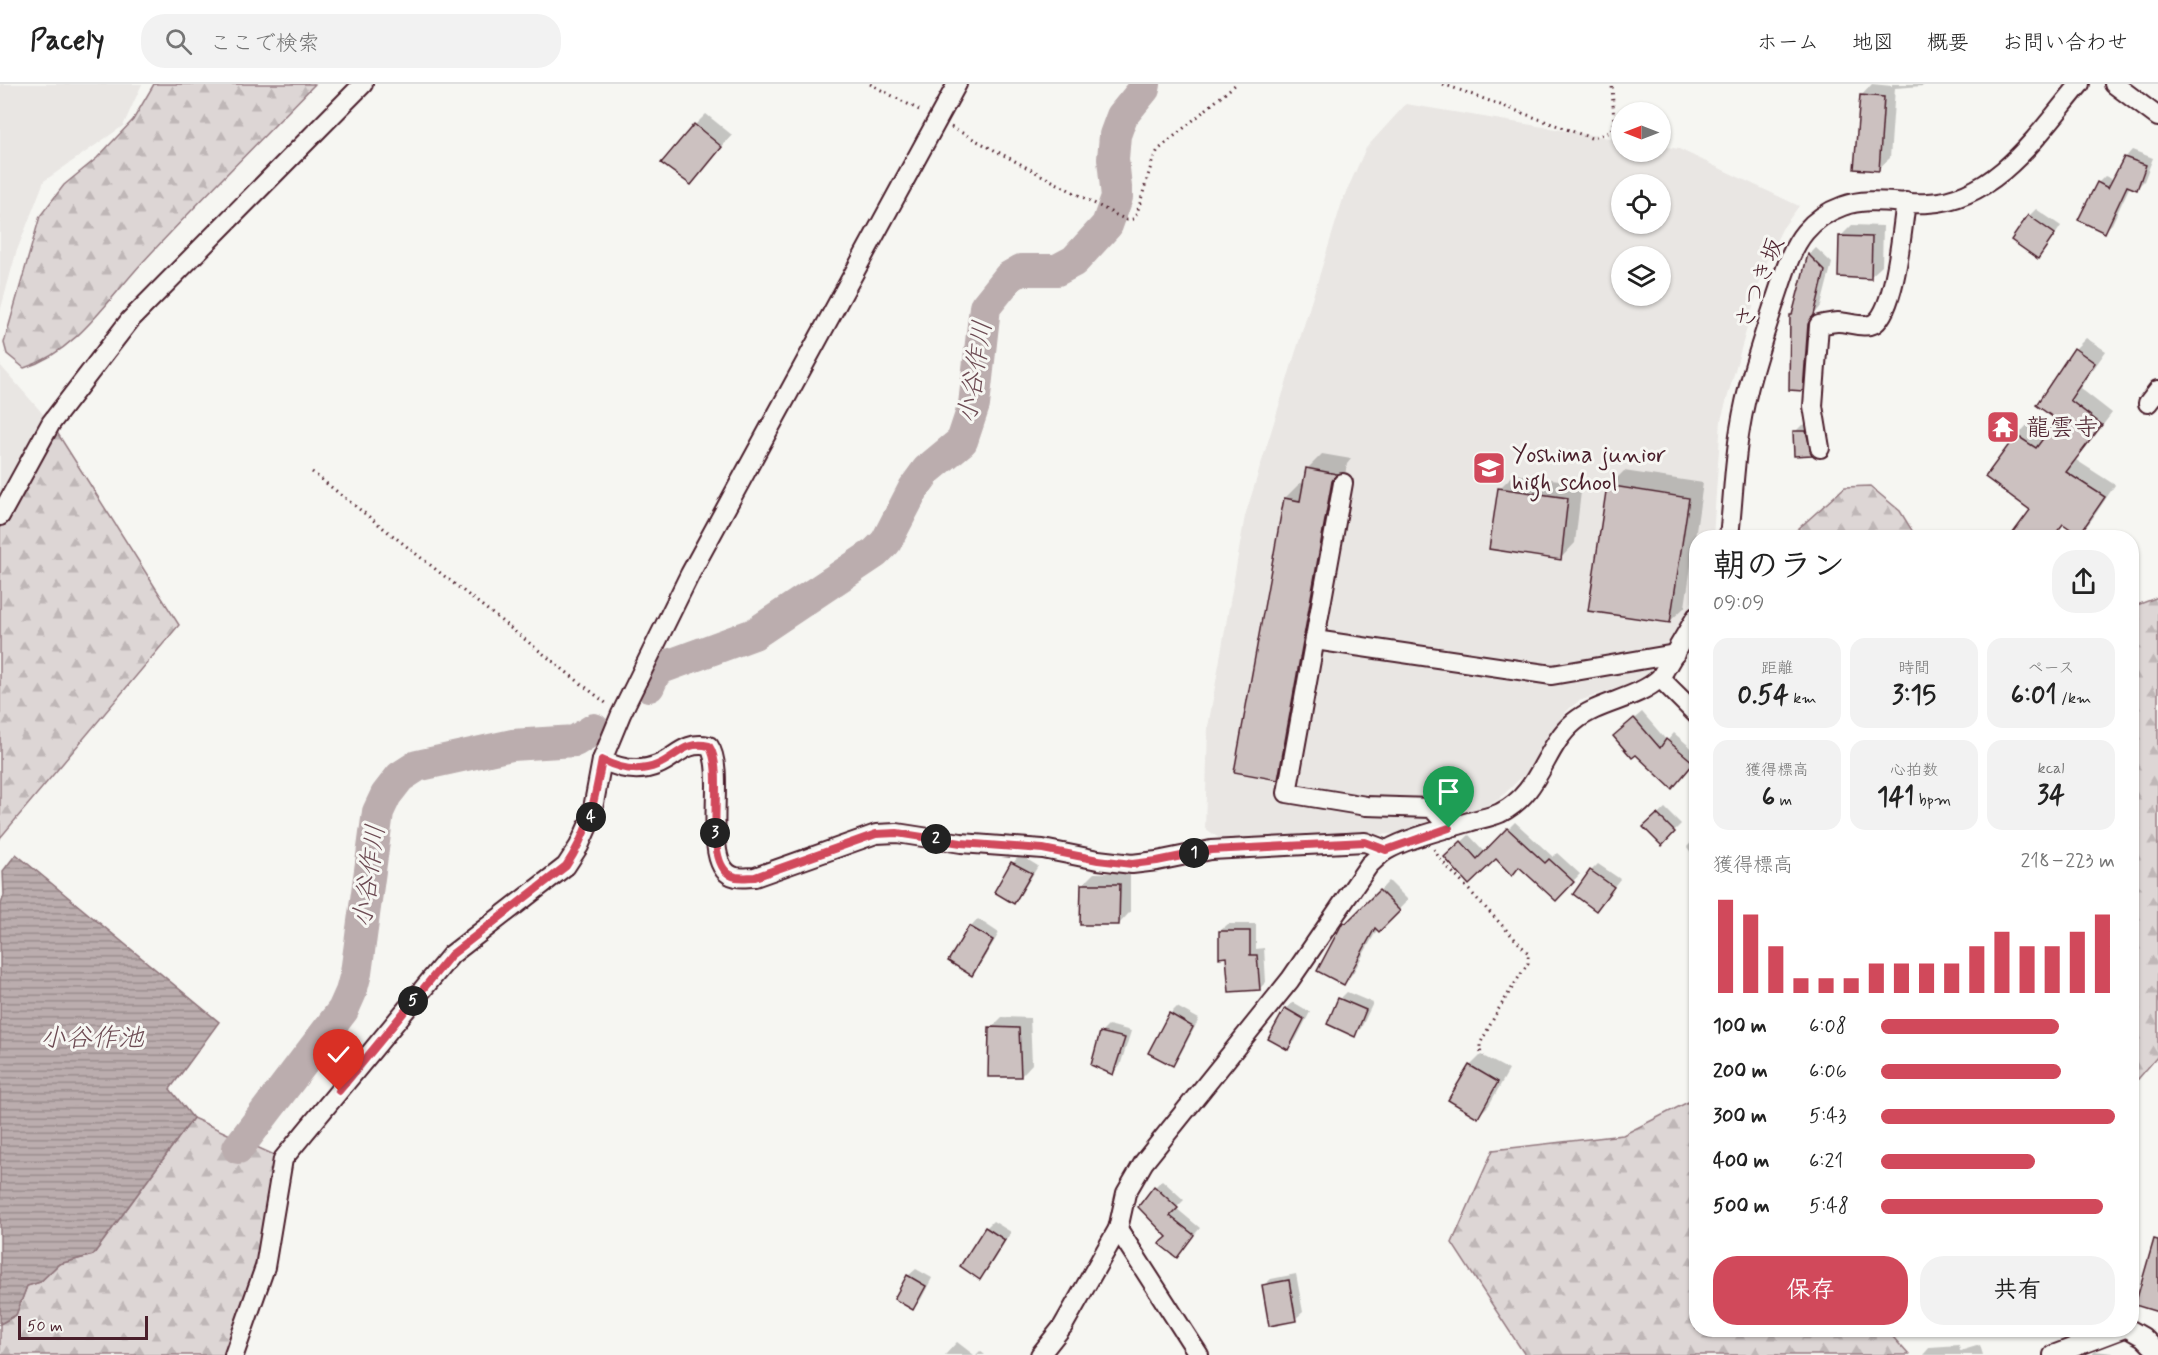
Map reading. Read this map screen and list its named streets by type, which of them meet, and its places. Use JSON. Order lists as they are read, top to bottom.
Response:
{
  "streets": {
    "street": ["さつき坂"]
  },
  "water": ["小谷作川", "小谷作池"],
  "places": {
    "temple": ["龍雲寺"],
    "school or university": ["Yoshima junior high school"]
  },
  "scale_bar": "50 m",
  "north": "left",
  "page": {
    "header": "Pacely",
    "search": "ここで検索",
    "nav": [
      "ホーム",
      "地図",
      "概要",
      "お問い合わせ"
    ],
    "heading": ["朝のラン", "09:09"],
    "stats": [
      ["距離", "0.54 km"],
      ["時間", "3:15"],
      ["ペース", "6:01 /km"],
      ["獲得標高", "6 m"],
      ["心拍数", "141 bpm"],
      ["kcal", "34"]
    ],
    "pins": [
      "4",
      "3",
      "2",
      "1",
      "5"
    ],
    "chart": ["獲得標高", "218–223 m"],
    "list": [
      {
        "name": "100 m",
        "note": "6:08"
      },
      {
        "name": "200 m",
        "note": "6:06"
      },
      {
        "name": "300 m",
        "note": "5:43"
      },
      {
        "name": "400 m",
        "note": "6:21"
      },
      {
        "name": "500 m",
        "note": "5:48"
      }
    ],
    "buttons": ["保存", "共有"],
    "scale": "50 m"
  }
}
